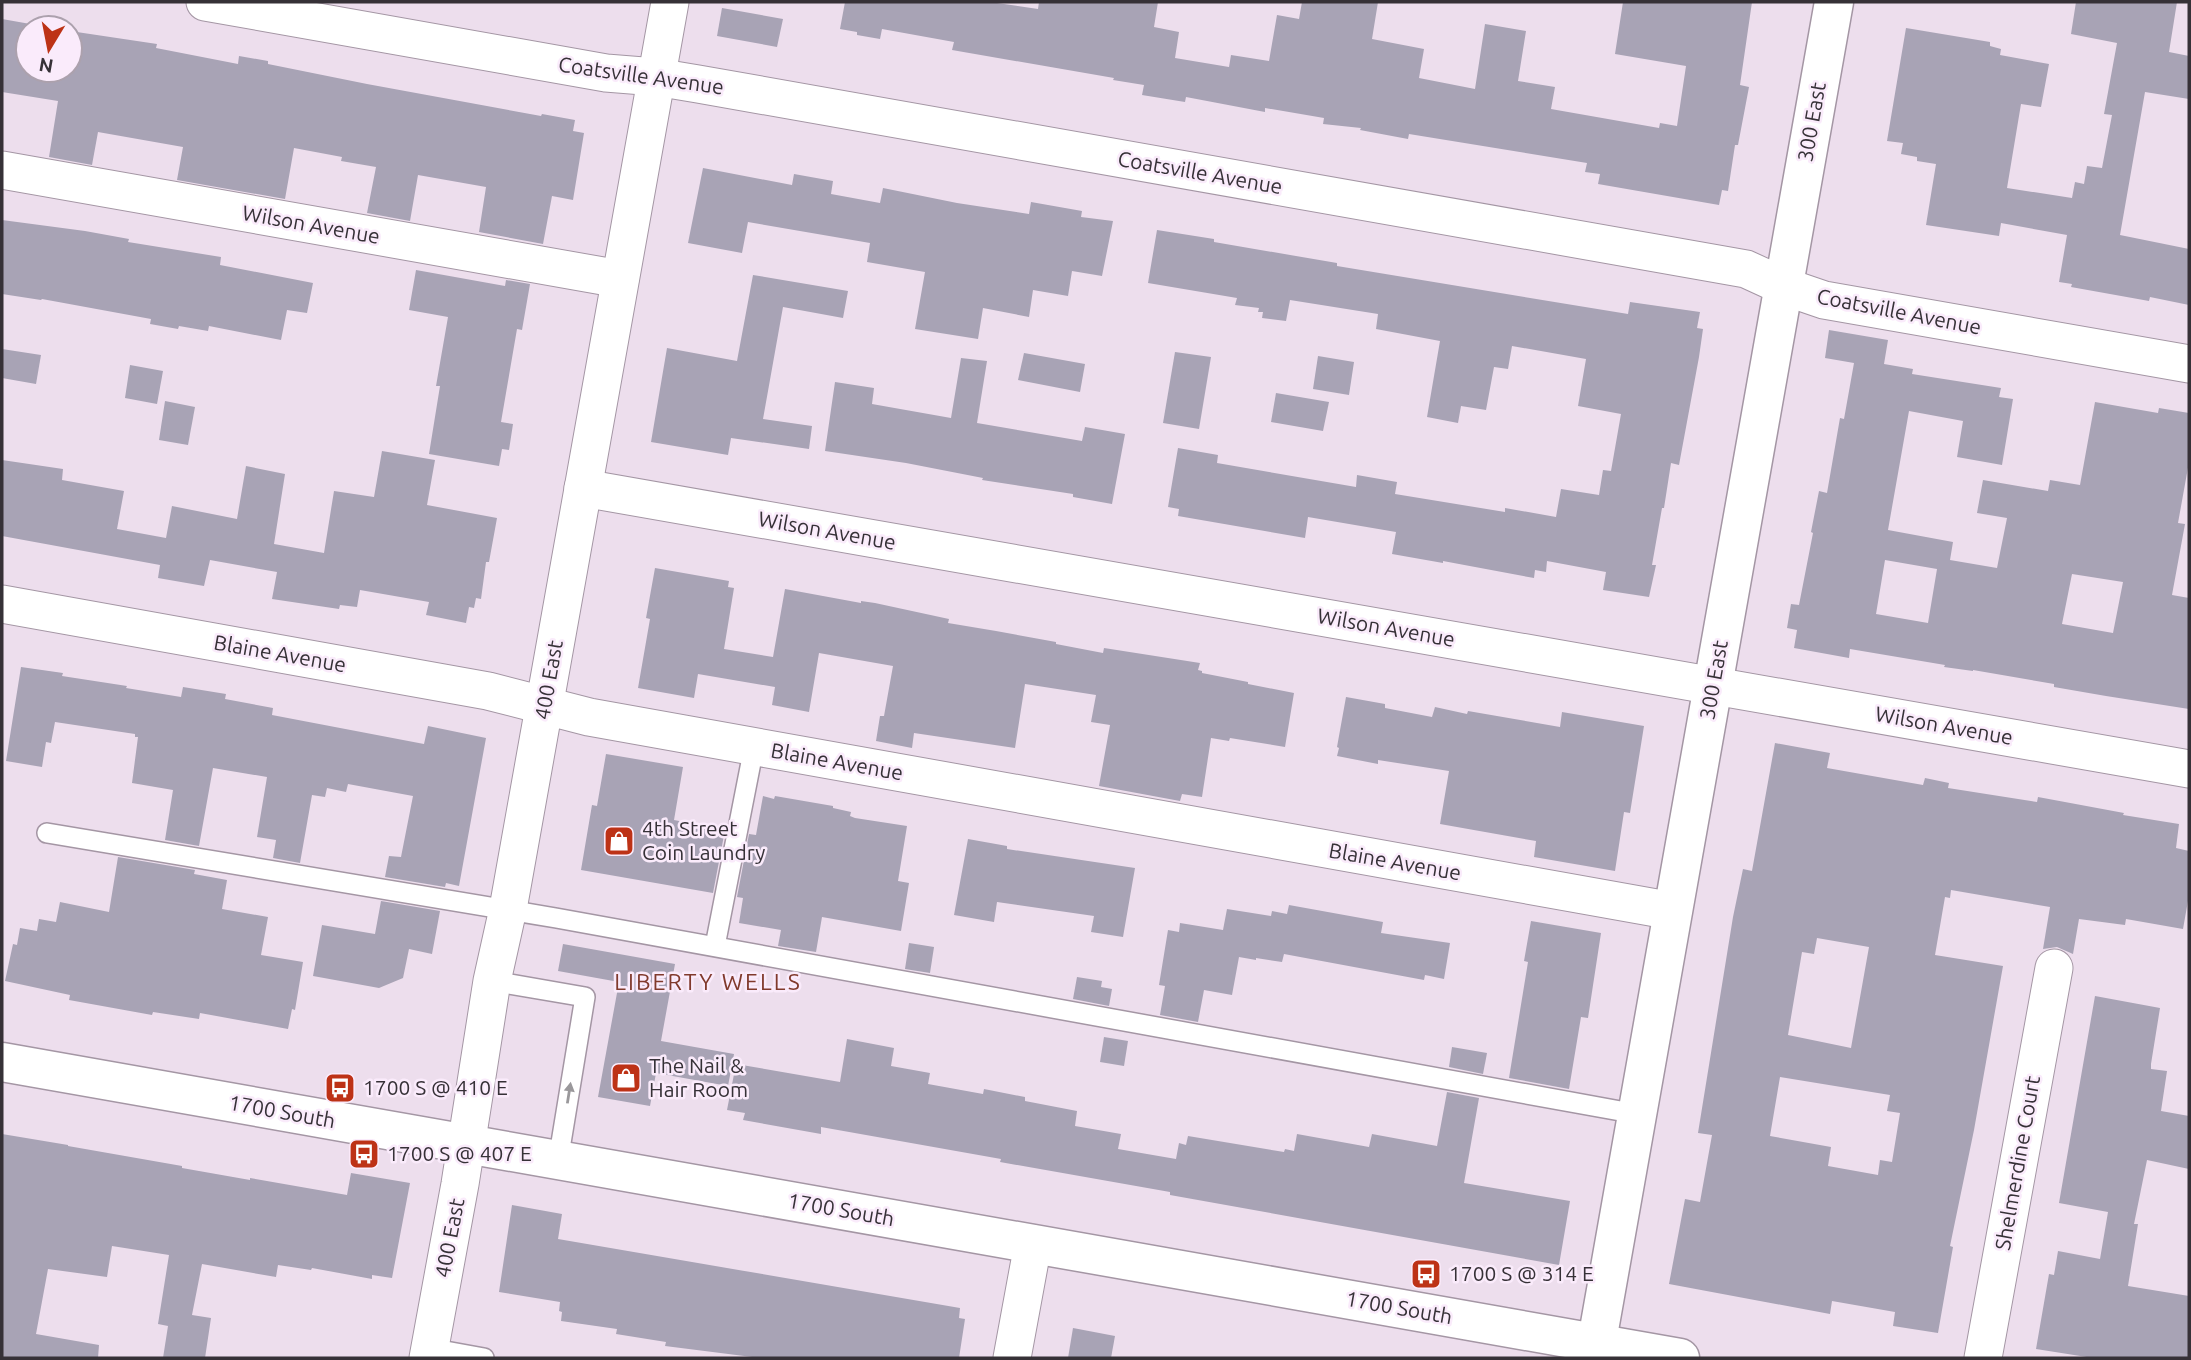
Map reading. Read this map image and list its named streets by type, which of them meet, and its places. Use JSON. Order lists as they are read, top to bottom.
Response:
{
  "streets": {
    "street": [
      "Coatsville Avenue",
      "300 East",
      "Wilson Avenue",
      "Blaine Avenue",
      "400 East",
      "1700 South",
      "Shelmerdine Court"
    ]
  },
  "crossings": [
    ["Coatsville Avenue", "300 East"],
    ["Coatsville Avenue", "400 East"],
    ["300 East", "Wilson Avenue"],
    ["300 East", "Blaine Avenue"],
    ["300 East", "1700 South"],
    ["Wilson Avenue", "400 East"],
    ["Blaine Avenue", "400 East"],
    ["400 East", "1700 South"]
  ],
  "districts": ["LIBERTY WELLS"],
  "places": {
    "shop": ["4th Street Coin Laundry", "The Nail & Hair Room"],
    "bus stop": ["1700 S @ 410 E", "1700 S @ 407 E", "1700 S @ 314 E"]
  },
  "north": "bottom"
}
